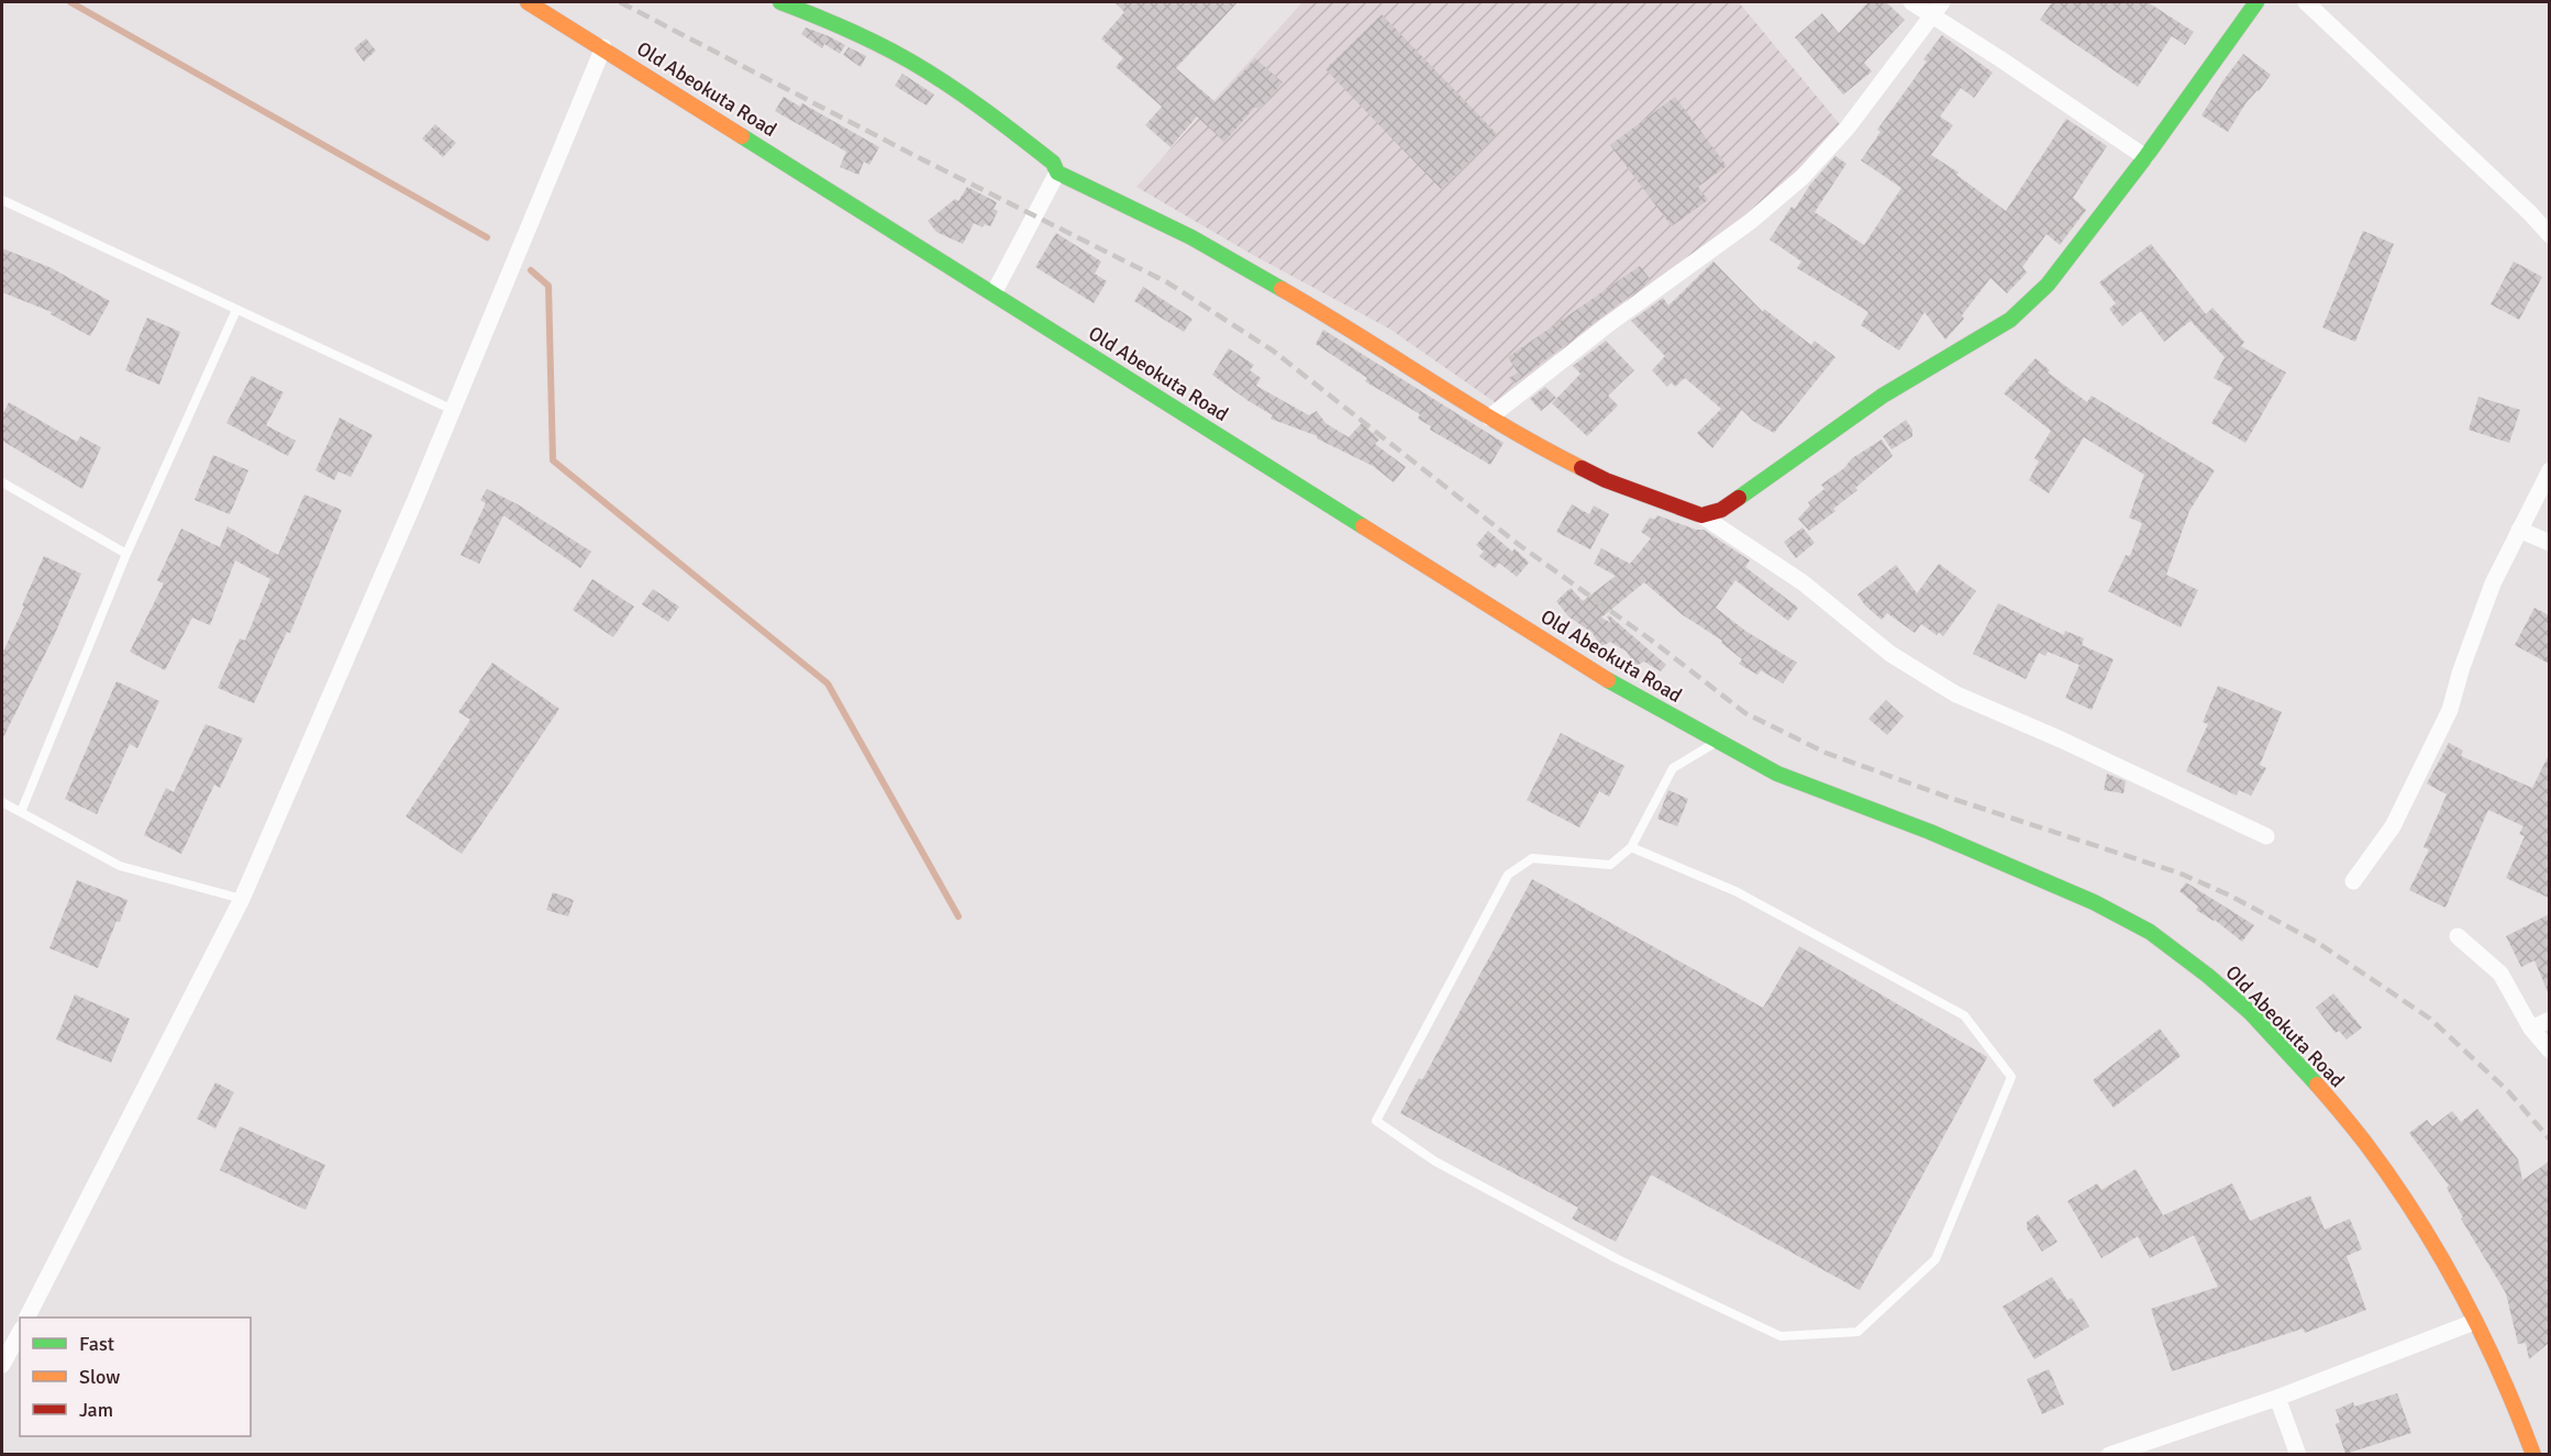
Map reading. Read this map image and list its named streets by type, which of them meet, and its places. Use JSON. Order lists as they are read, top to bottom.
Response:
{
  "streets": {
    "main road": ["Old Abeokuta Road"]
  },
  "legend": ["Fast", "Slow", "Jam"]
}
